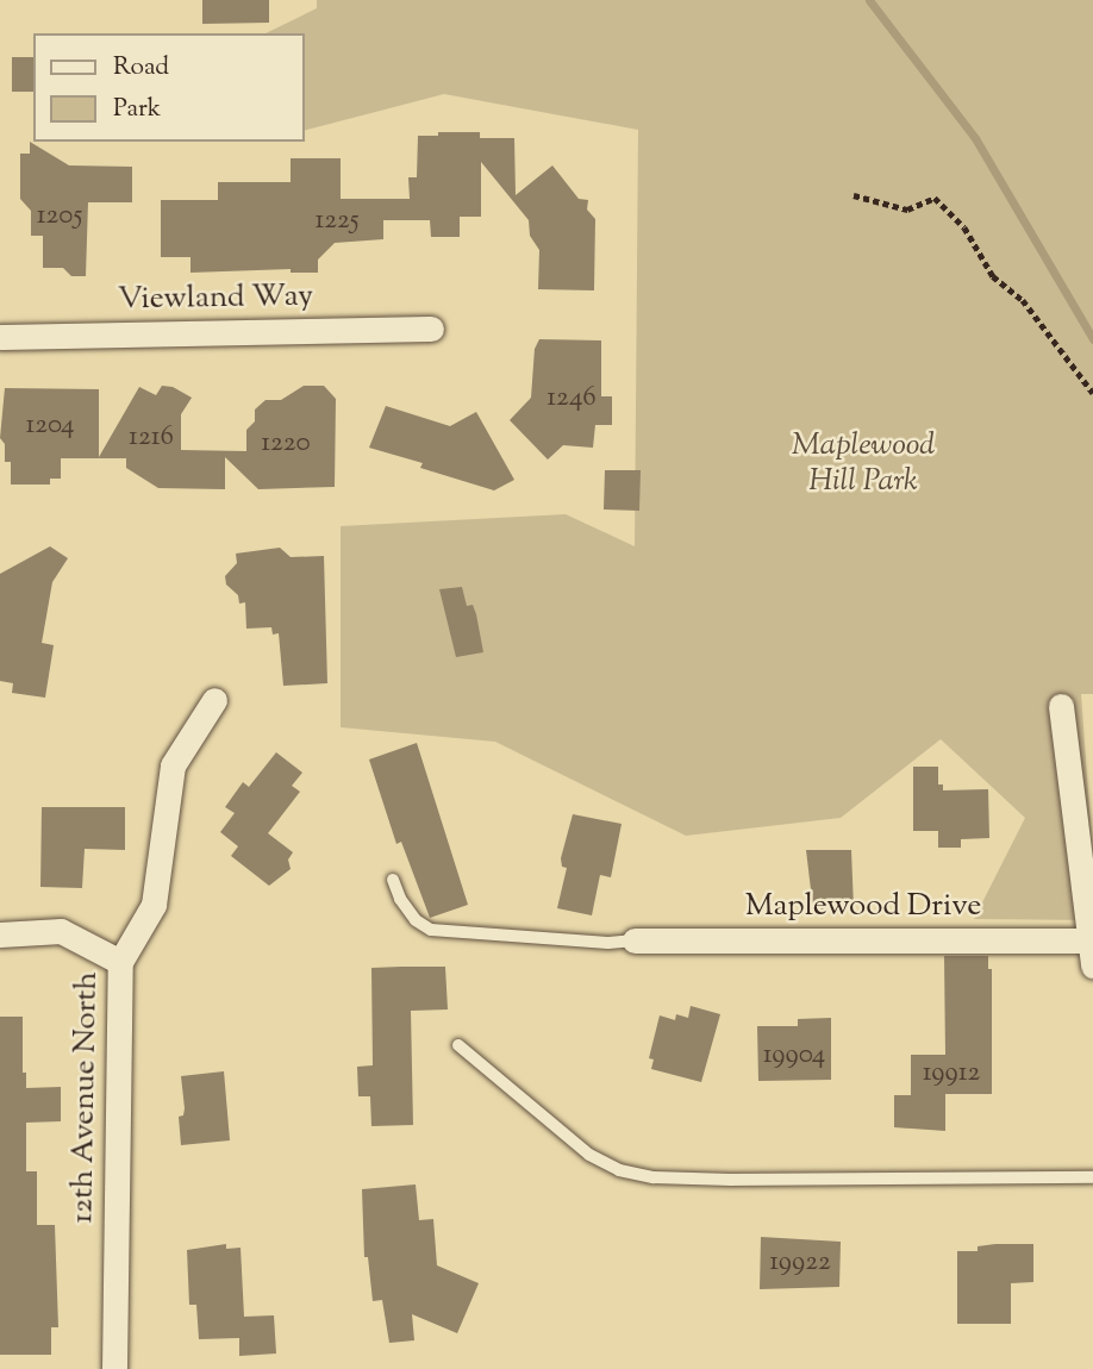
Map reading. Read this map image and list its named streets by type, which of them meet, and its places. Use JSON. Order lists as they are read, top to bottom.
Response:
{
  "streets": {
    "street": ["Viewland Way", "Maplewood Drive", "12th Avenue North"]
  },
  "parks": ["Maplewood Hill Park"],
  "house_numbers": [
    "1205",
    "1225",
    "1246",
    "1204",
    "1216",
    "1220",
    "19904",
    "19912",
    "19922"
  ],
  "legend": ["Road", "Park"]
}
